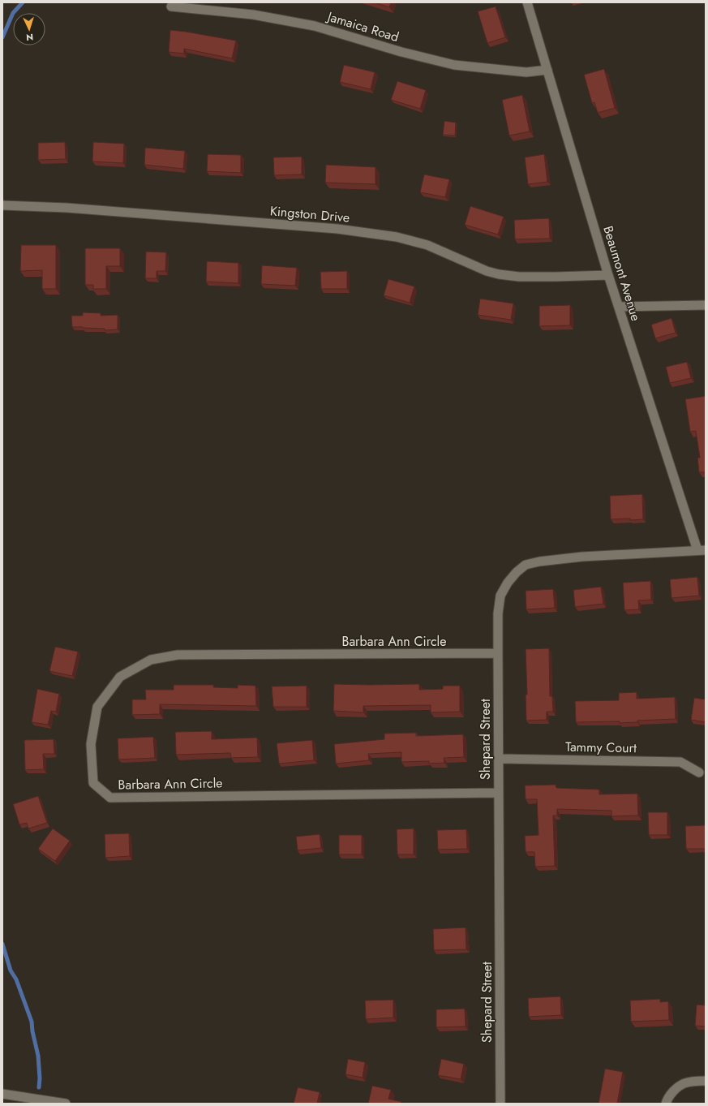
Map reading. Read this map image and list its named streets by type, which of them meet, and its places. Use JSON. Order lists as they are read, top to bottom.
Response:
{
  "streets": {
    "street": [
      "Jamaica Road",
      "Kingston Drive",
      "Beaumont Avenue",
      "Barbara Ann Circle",
      "Shepard Street",
      "Tammy Court"
    ]
  },
  "crossings": [
    ["Jamaica Road", "Beaumont Avenue"],
    ["Kingston Drive", "Beaumont Avenue"],
    ["Beaumont Avenue", "Shepard Street"],
    ["Barbara Ann Circle", "Shepard Street"],
    ["Shepard Street", "Tammy Court"]
  ],
  "north": "bottom"
}
